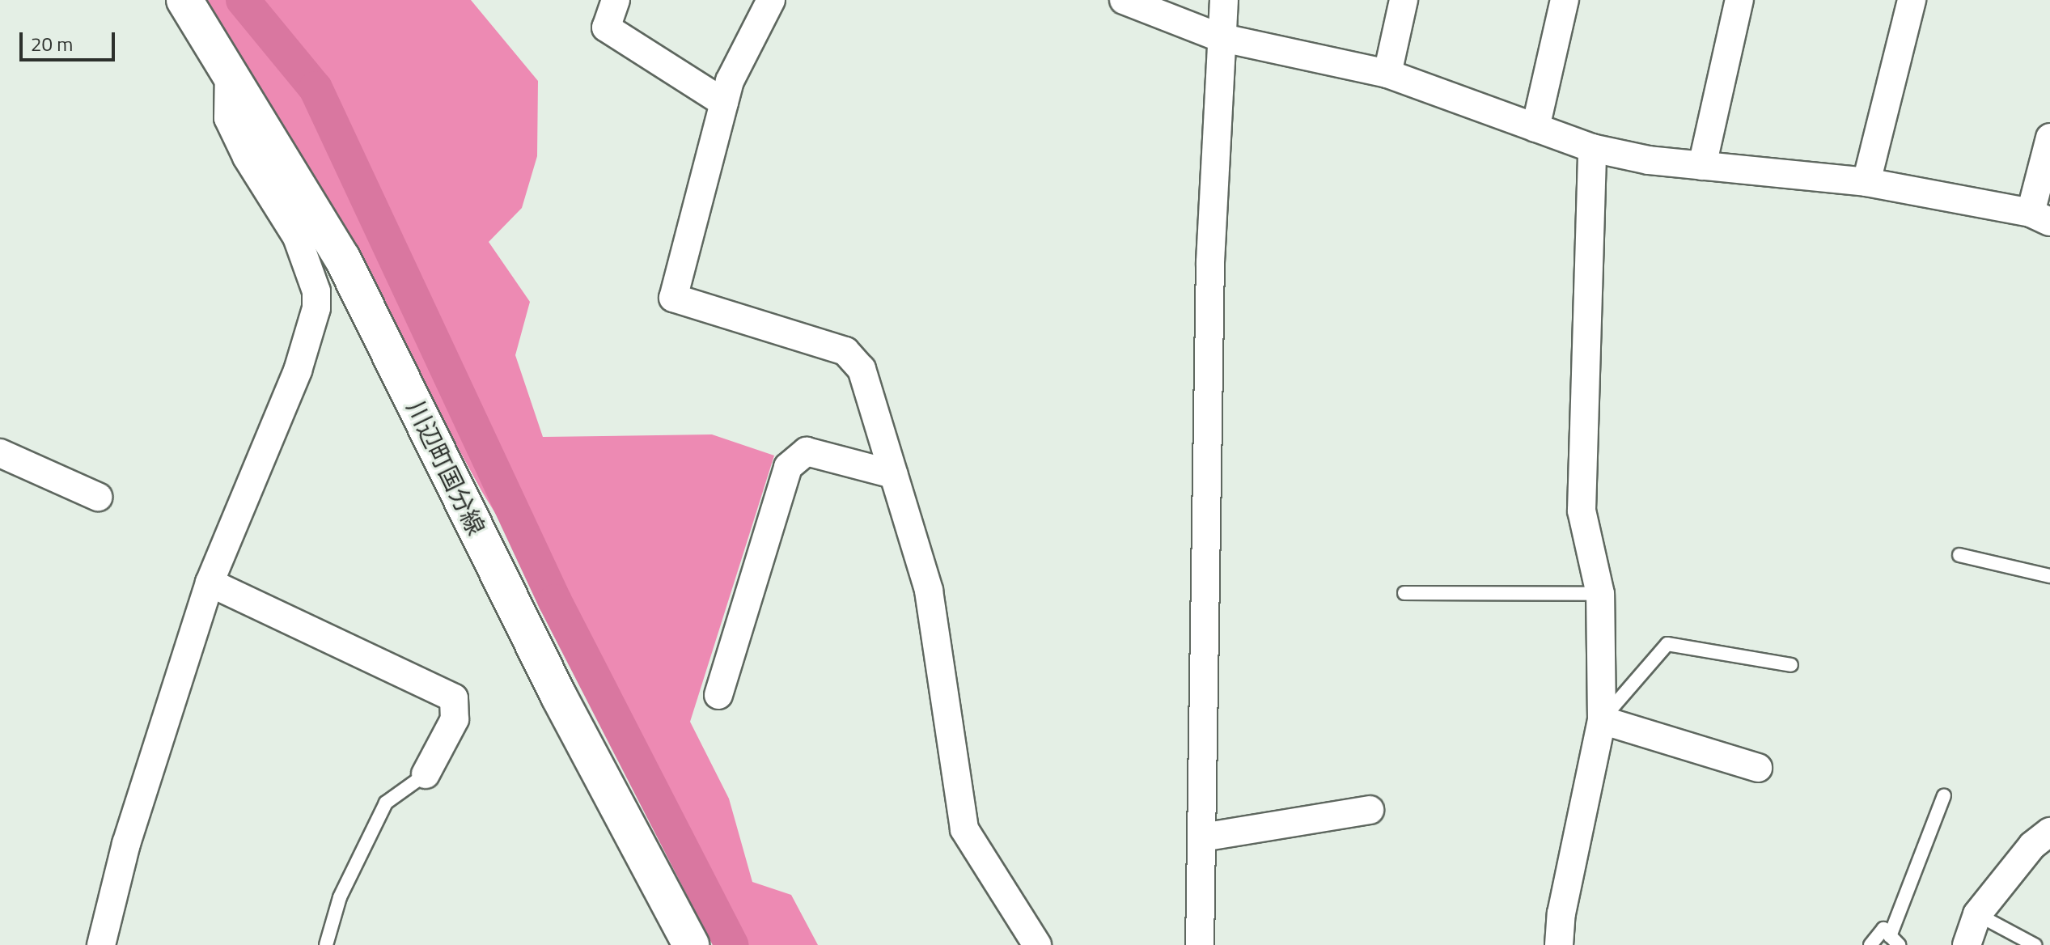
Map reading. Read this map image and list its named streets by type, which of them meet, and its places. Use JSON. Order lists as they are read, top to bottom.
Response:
{
  "streets": {
    "street": ["川辺町国分線"]
  },
  "scale_bar": "20 m"
}
